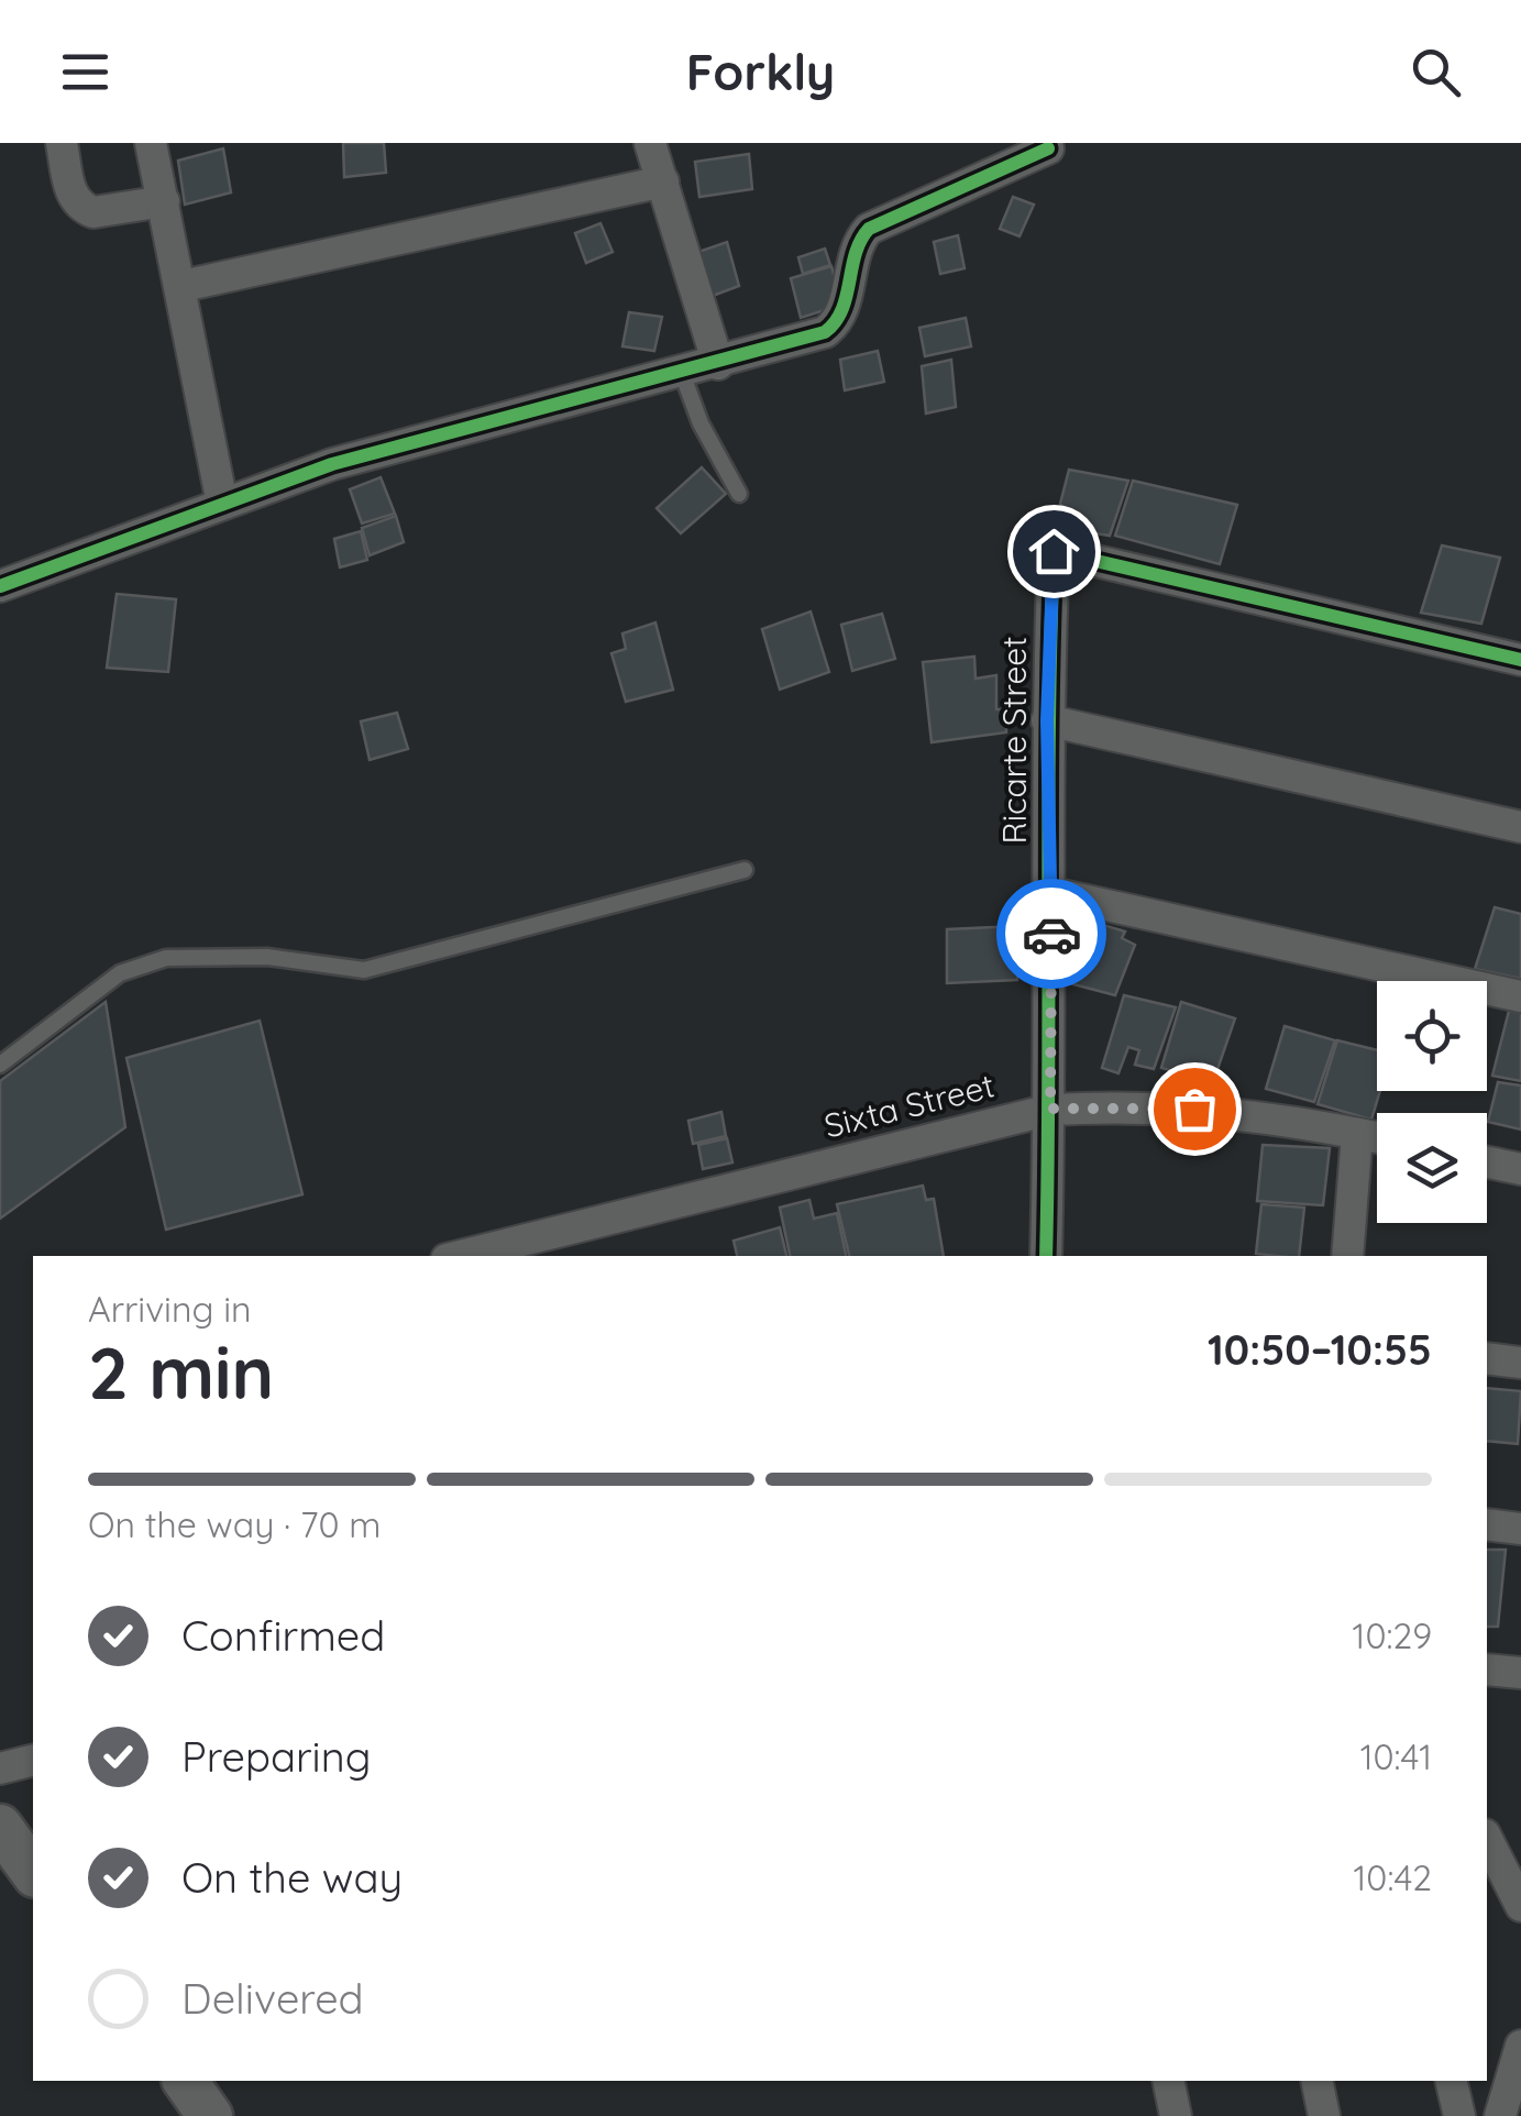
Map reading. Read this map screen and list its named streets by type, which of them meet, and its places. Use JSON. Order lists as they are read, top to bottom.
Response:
{
  "streets": {
    "street": ["Ricarte Street", "Sixta Street"]
  },
  "crossings": [
    ["Ricarte Street", "Sixta Street"]
  ],
  "page": {
    "header": "Forkly",
    "heading": ["2 min", "Arriving in", "10:50–10:55"],
    "bar": "On the way · 70 m",
    "list": [
      ["Confirmed", "10:29"],
      ["Preparing", "10:41"],
      ["On the way", "10:42"],
      "Delivered"
    ]
  }
}
